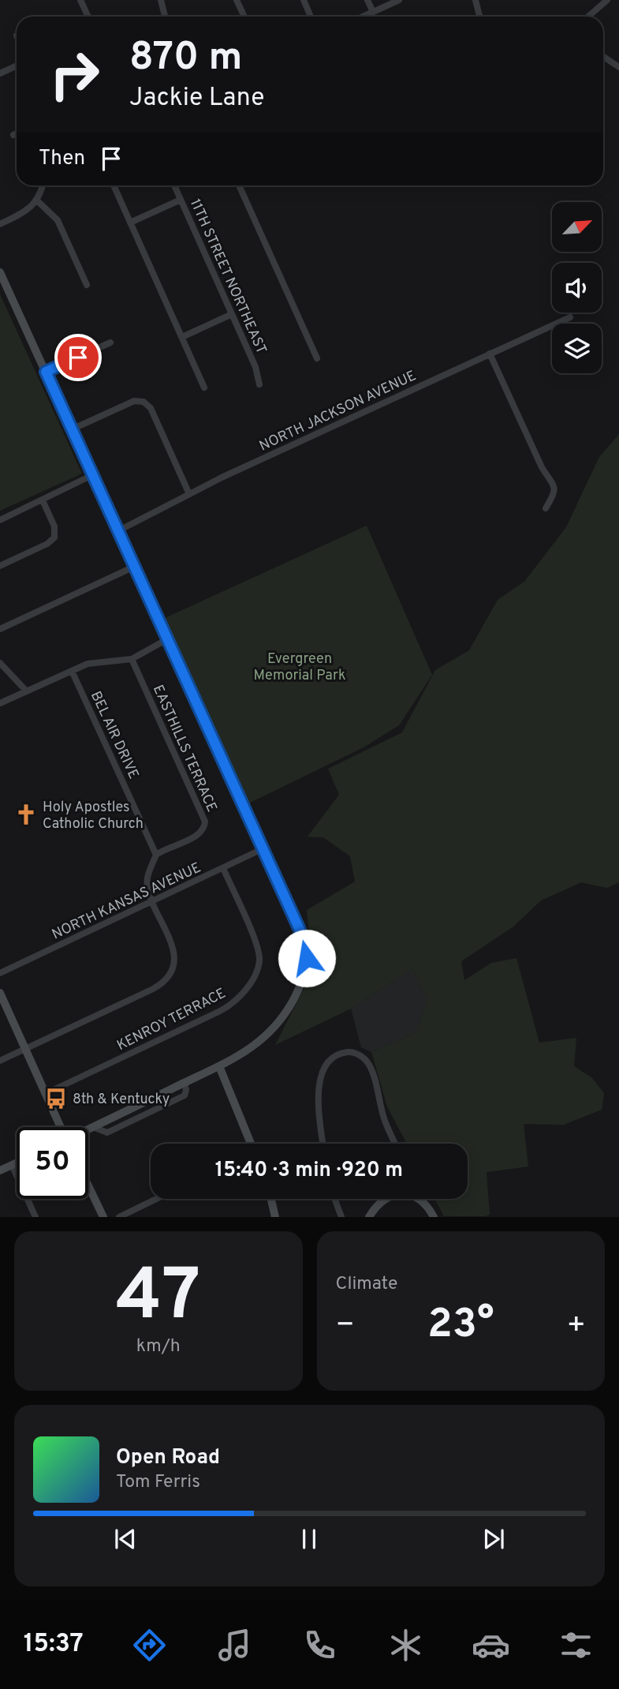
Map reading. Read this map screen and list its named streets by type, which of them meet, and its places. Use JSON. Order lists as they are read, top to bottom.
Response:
{
  "streets": {
    "street": [
      "11TH STREET NORTHEAST",
      "NORTH JACKSON AVENUE",
      "BEL AIR DRIVE",
      "EASTHILLS TERRACE",
      "NORTH KANSAS AVENUE",
      "KENROY TERRACE"
    ]
  },
  "crossings": [
    ["BEL AIR DRIVE", "EASTHILLS TERRACE"],
    ["NORTH KANSAS AVENUE", "KENROY TERRACE"]
  ],
  "parks": ["Evergreen Memorial Park"],
  "places": {
    "church": ["Holy Apostles Catholic Church"],
    "bus stop": ["8th & Kentucky"]
  },
  "north": "top right",
  "page": {
    "turn": ["870 m", "Jackie Lane"],
    "then": "Then",
    "limit": "50",
    "trip": "15:40 · 3 min · 920 m",
    "tile": [
      ["47", "km/h"],
      "Climate"
    ],
    "heat": ["−", "23°", "+"],
    "song": ["Open Road", "Tom Ferris"],
    "tabs": "15:37"
  }
}
